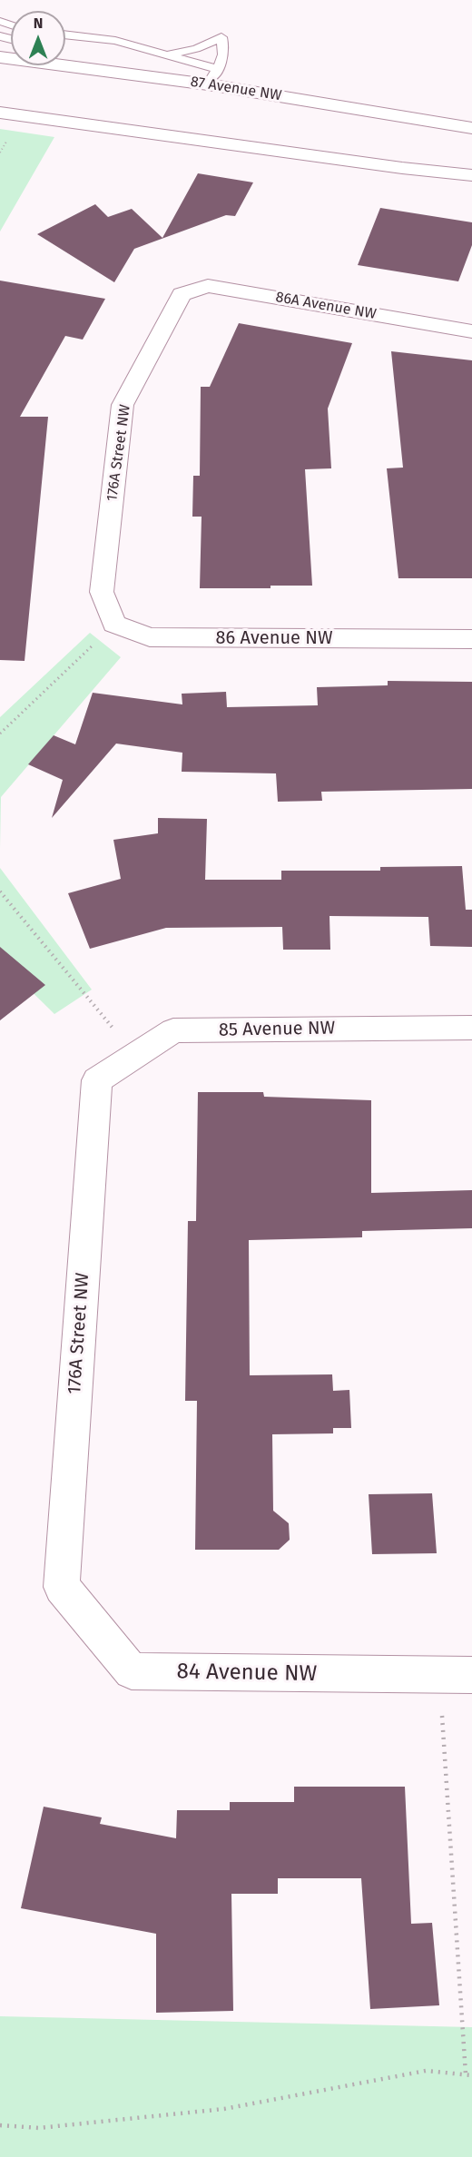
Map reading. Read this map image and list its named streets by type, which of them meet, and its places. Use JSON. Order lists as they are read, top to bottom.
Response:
{
  "streets": {
    "street": [
      "87 Avenue NW",
      "86A Avenue NW",
      "176A Street NW",
      "86 Avenue NW",
      "85 Avenue NW",
      "84 Avenue NW"
    ]
  },
  "crossings": [
    ["86A Avenue NW", "176A Street NW"],
    ["176A Street NW", "86 Avenue NW"],
    ["176A Street NW", "85 Avenue NW"],
    ["176A Street NW", "84 Avenue NW"]
  ],
  "north": "top"
}
